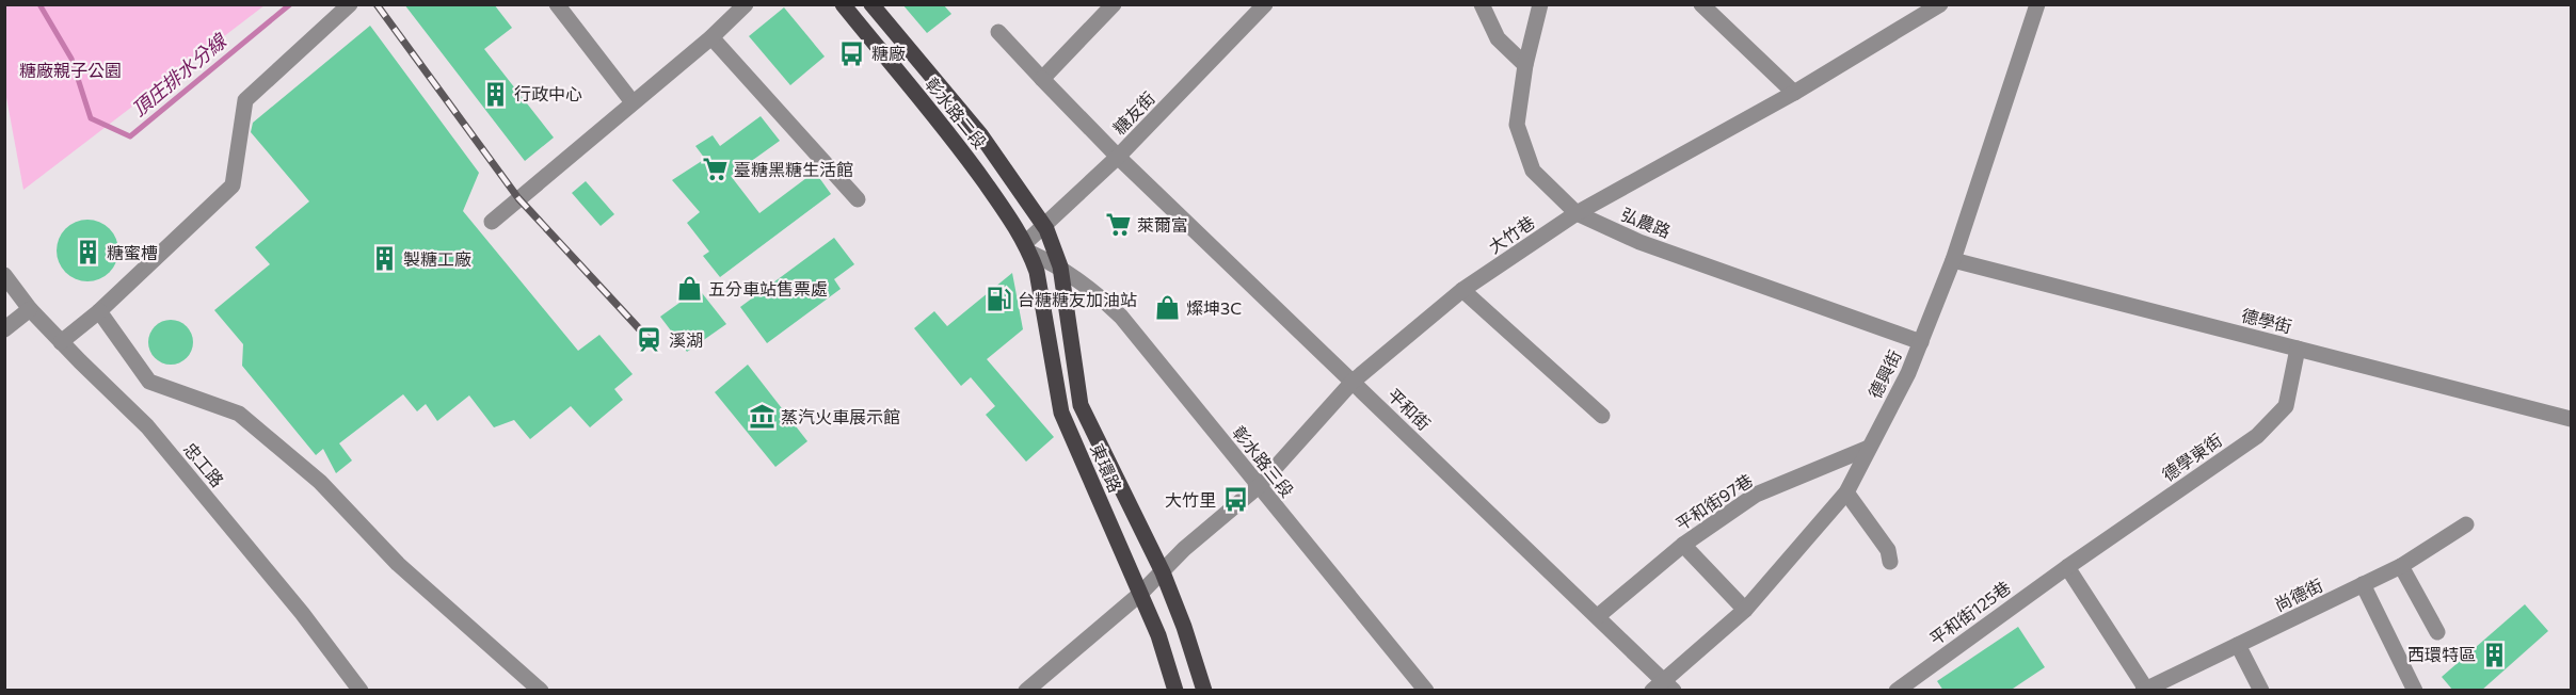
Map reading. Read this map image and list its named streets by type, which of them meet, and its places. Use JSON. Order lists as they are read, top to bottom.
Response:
{
  "streets": {
    "main road": ["彰水路二段", "東環路"],
    "street": [
      "糖友街",
      "弘農路",
      "大竹巷",
      "德學街",
      "德興街",
      "平和街",
      "德學東街",
      "彰水路三段",
      "忠工路",
      "平和街97巷",
      "尚德街",
      "平和街125巷"
    ]
  },
  "crossings": [
    ["彰水路二段", "糖友街"],
    ["彰水路二段", "彰水路三段"],
    ["彰水路二段", "東環路"],
    ["糖友街", "平和街"],
    ["糖友街", "彰水路三段"],
    ["糖友街", "東環路"],
    ["弘農路", "大竹巷"],
    ["弘農路", "德興街"],
    ["大竹巷", "平和街"],
    ["大竹巷", "彰水路三段"],
    ["大竹巷", "東環路"],
    ["德學街", "德興街"],
    ["德學街", "德學東街"],
    ["德興街", "平和街"],
    ["德興街", "平和街97巷"],
    ["平和街", "平和街97巷"],
    ["德學東街", "平和街125巷"],
    ["彰水路三段", "東環路"]
  ],
  "water": ["頂庄排水分線"],
  "parks": ["糖廠親子公園"],
  "places": {
    "bus stop": ["糖廠", "大竹里"],
    "building": [
      "行政中心",
      "糖蜜槽",
      "製糖工廠",
      "西環特區"
    ],
    "supermarket": ["臺糖黑糖生活館", "萊爾富"],
    "shop": ["五分車站售票處", "燦坤3C"],
    "fuel station": ["台糖糖友加油站"],
    "station": ["溪湖"],
    "museum": ["蒸汽火車展示館"]
  }
}
